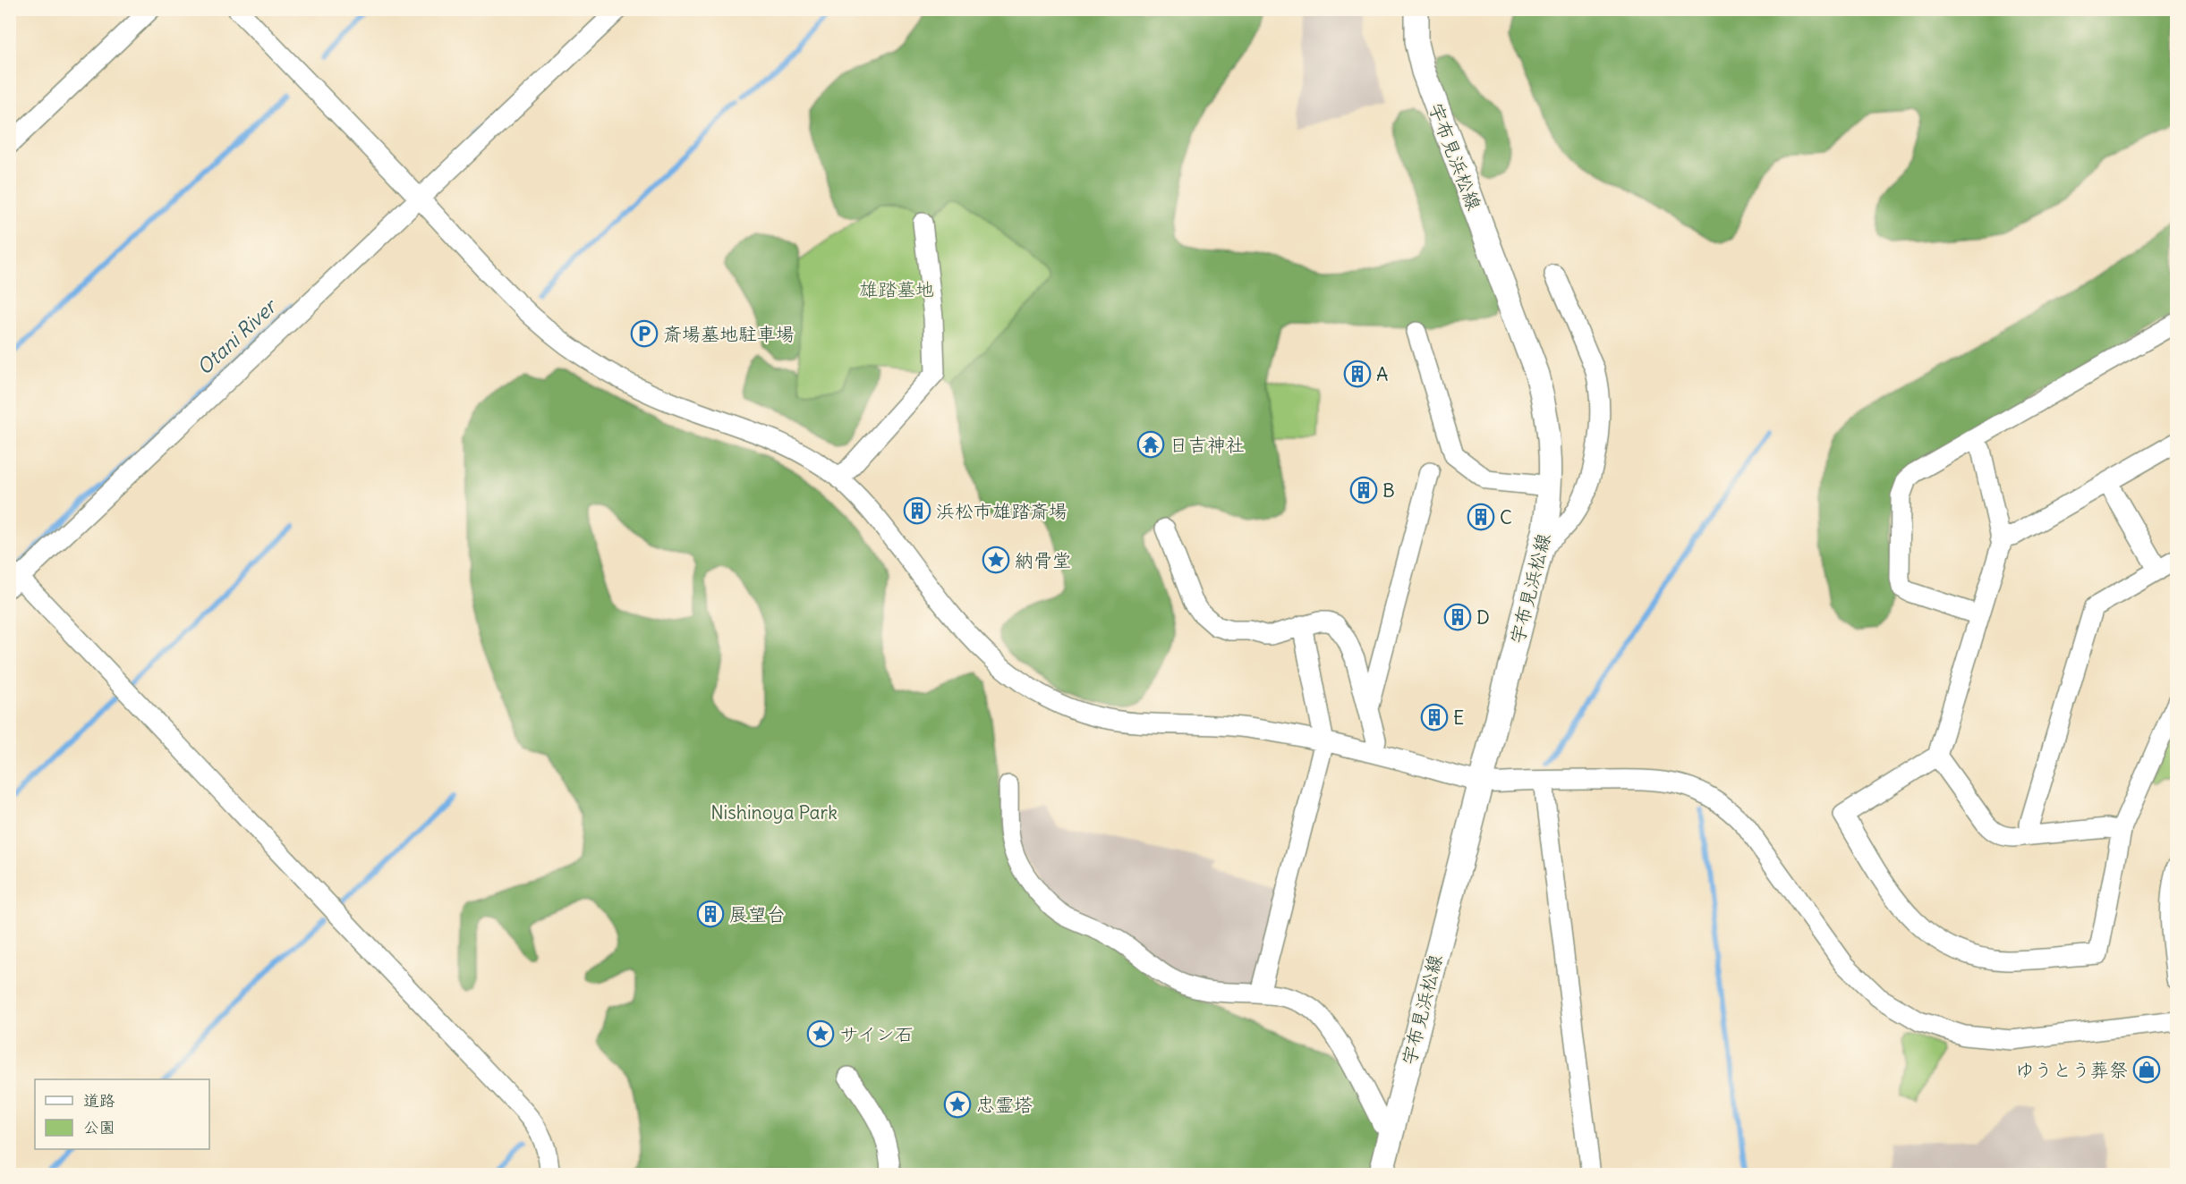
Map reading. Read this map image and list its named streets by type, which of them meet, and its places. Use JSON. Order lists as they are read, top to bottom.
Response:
{
  "streets": {
    "main road": ["宇布見浜松線"]
  },
  "water": ["Otani River"],
  "parks": ["雄踏墓地", "Nishinoya Park"],
  "places": {
    "parking": ["斎場墓地駐車場"],
    "building": [
      "A",
      "B",
      "浜松市雄踏斎場",
      "C",
      "D",
      "E",
      "展望台"
    ],
    "temple": ["日吉神社"],
    "place": ["納骨堂", "サイン石", "忠霊塔"],
    "shop": ["ゆうとう葬祭"]
  },
  "legend": ["道路", "公園"]
}
